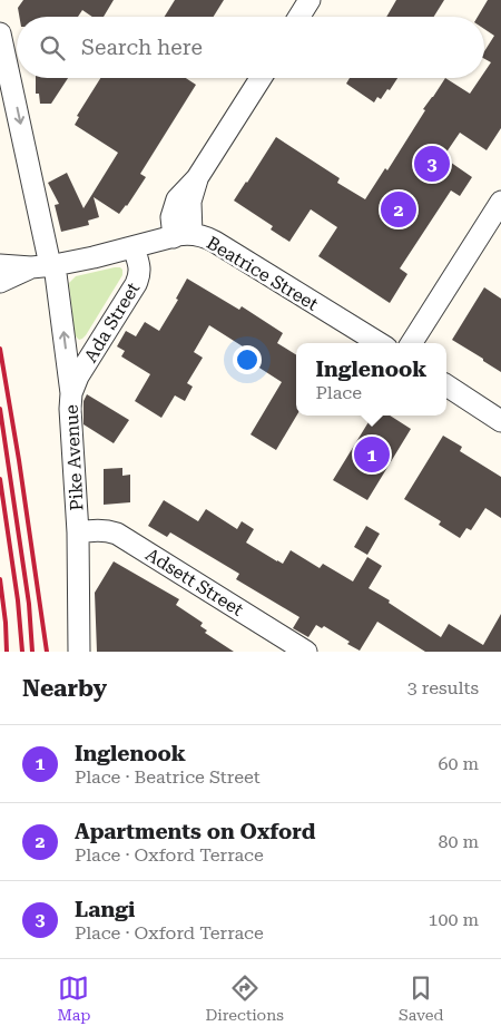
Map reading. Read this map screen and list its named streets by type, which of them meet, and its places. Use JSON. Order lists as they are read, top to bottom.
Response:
{
  "streets": {
    "street": [
      "Beatrice Street",
      "Ada Street",
      "Pike Avenue",
      "Adsett Street"
    ]
  },
  "crossings": [
    ["Ada Street", "Pike Avenue"],
    ["Pike Avenue", "Adsett Street"]
  ],
  "page": {
    "search": "Search here",
    "pins": ["3", "2", "1"],
    "popup": ["Inglenook", "Place"],
    "heading": ["Nearby", "3 results"],
    "list": [
      {
        "mark": "1",
        "name": "Inglenook",
        "note": "Place · Beatrice Street",
        "value": "60 m"
      },
      {
        "mark": "2",
        "name": "Apartments on Oxford",
        "note": "Place · Oxford Terrace",
        "value": "80 m"
      },
      {
        "mark": "3",
        "name": "Langi",
        "note": "Place · Oxford Terrace",
        "value": "100 m"
      }
    ],
    "nav": ["Map", "Directions", "Saved"]
  }
}
